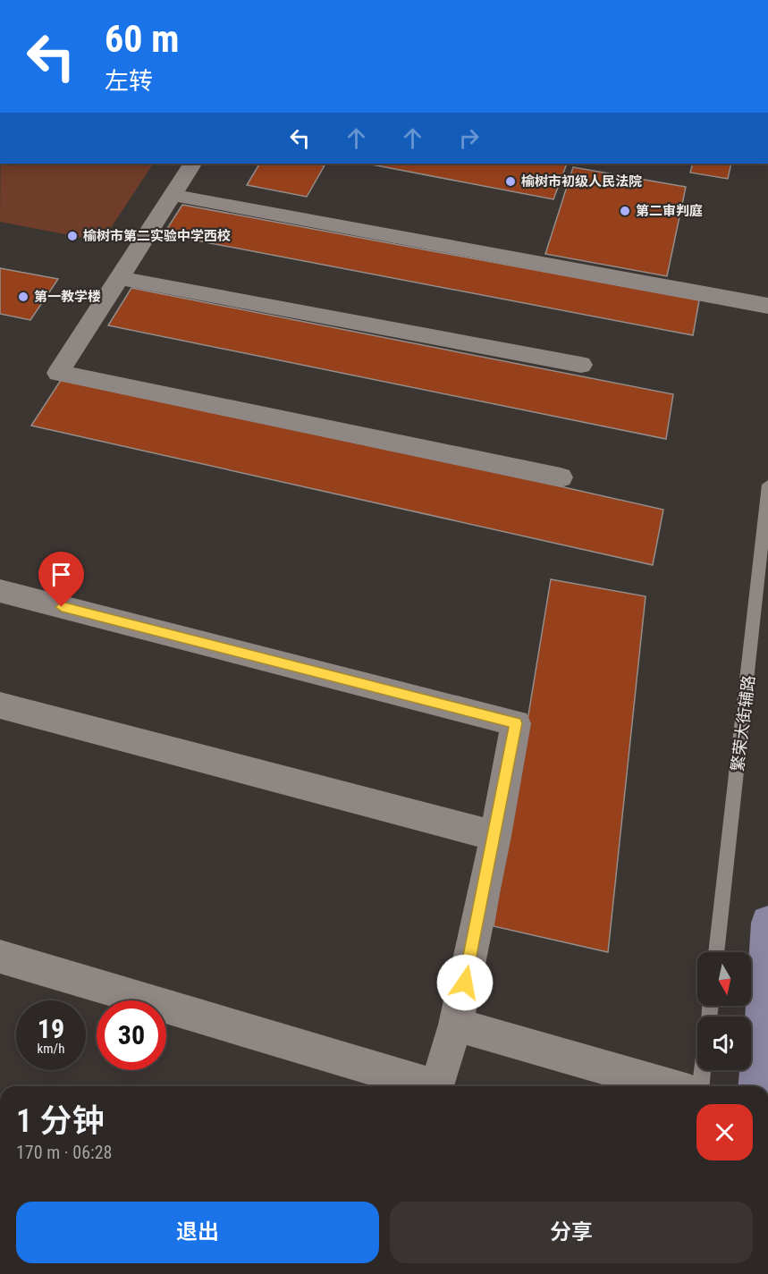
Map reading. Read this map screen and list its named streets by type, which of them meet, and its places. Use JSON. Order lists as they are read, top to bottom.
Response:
{
  "streets": {
    "lane": ["繁荣大街辅路"]
  },
  "places": [
    "榆树市初级人民法院",
    "第二审判庭",
    "榆树市第二实验中学西校",
    "第一教学楼"
  ],
  "north": "bottom",
  "page": {
    "turn": ["60 m", "左转"],
    "speed": "19 km/h",
    "limit": "30",
    "heading": ["1 分钟", "170 m · 06:28"],
    "buttons": ["退出", "分享"]
  }
}
